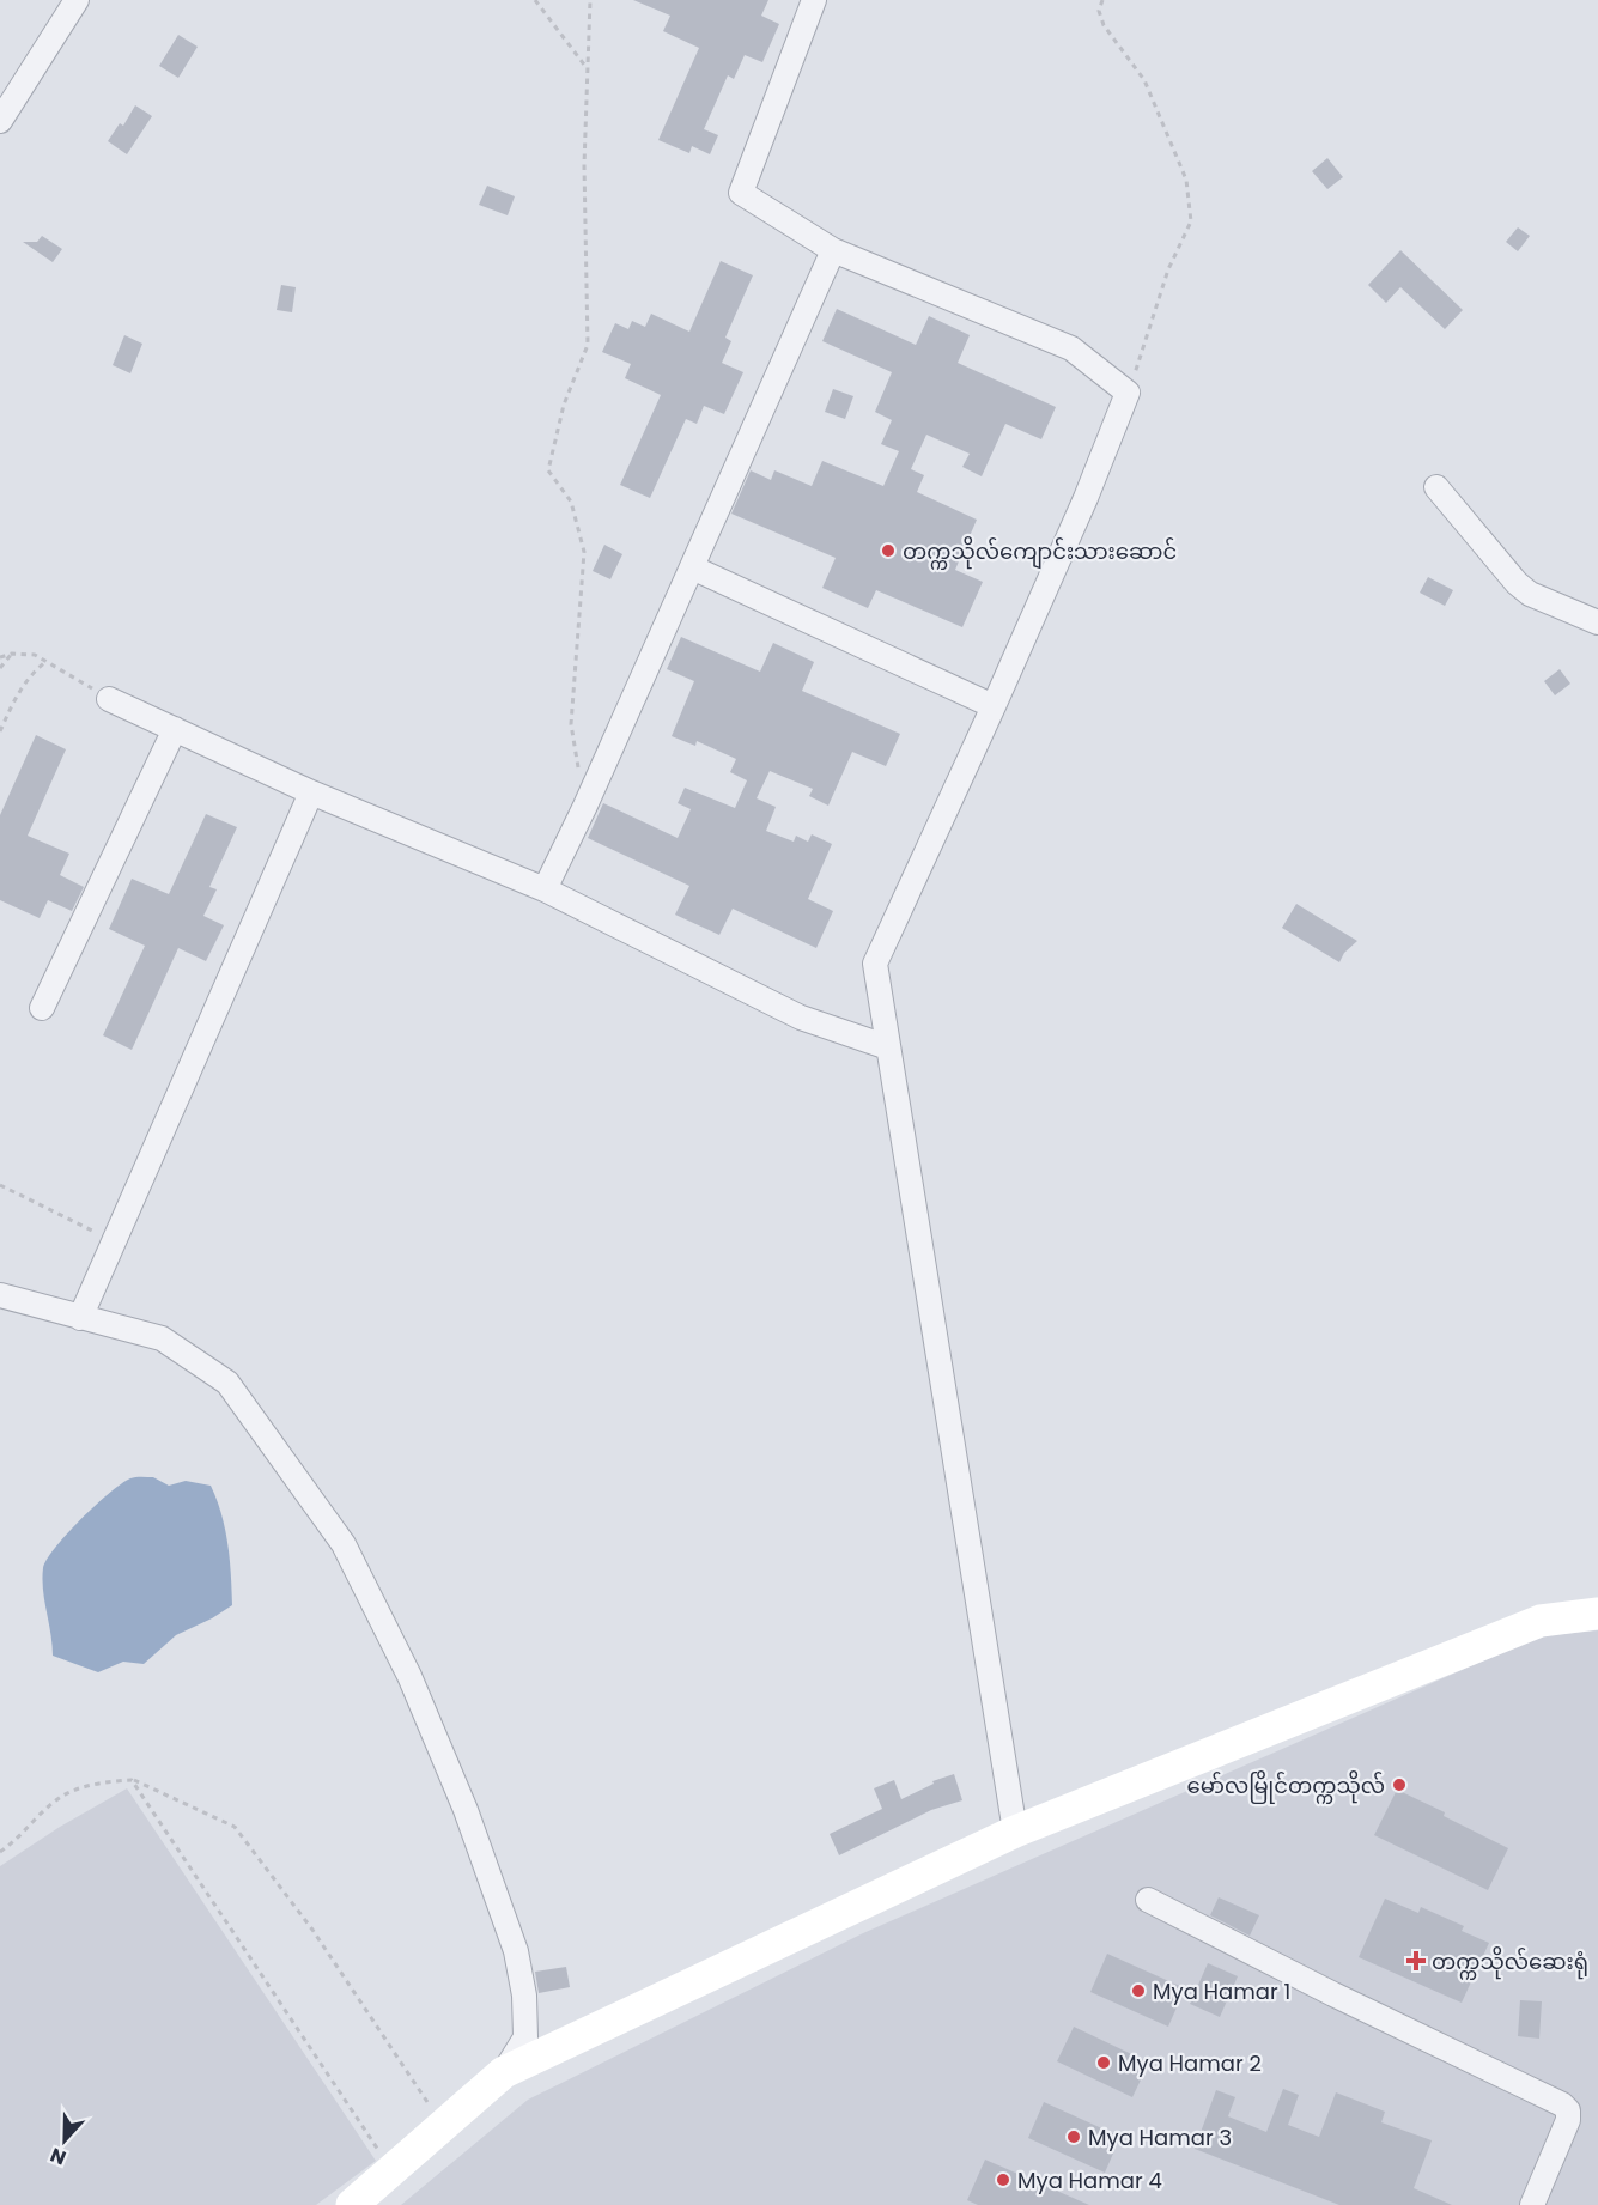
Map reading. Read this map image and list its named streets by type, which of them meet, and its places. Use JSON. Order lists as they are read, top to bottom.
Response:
{
  "places": {
    "other": [
      "တက္ကသိုလ်ကျောင်းသားဆောင်",
      "မော်လမြိုင်တက္ကသိုလ်",
      "Mya Hamar 1",
      "Mya Hamar 2",
      "Mya Hamar 3",
      "Mya Hamar 4"
    ],
    "health": ["တက္ကသိုလ်ဆေးရုံ"]
  },
  "north": "bottom"
}
